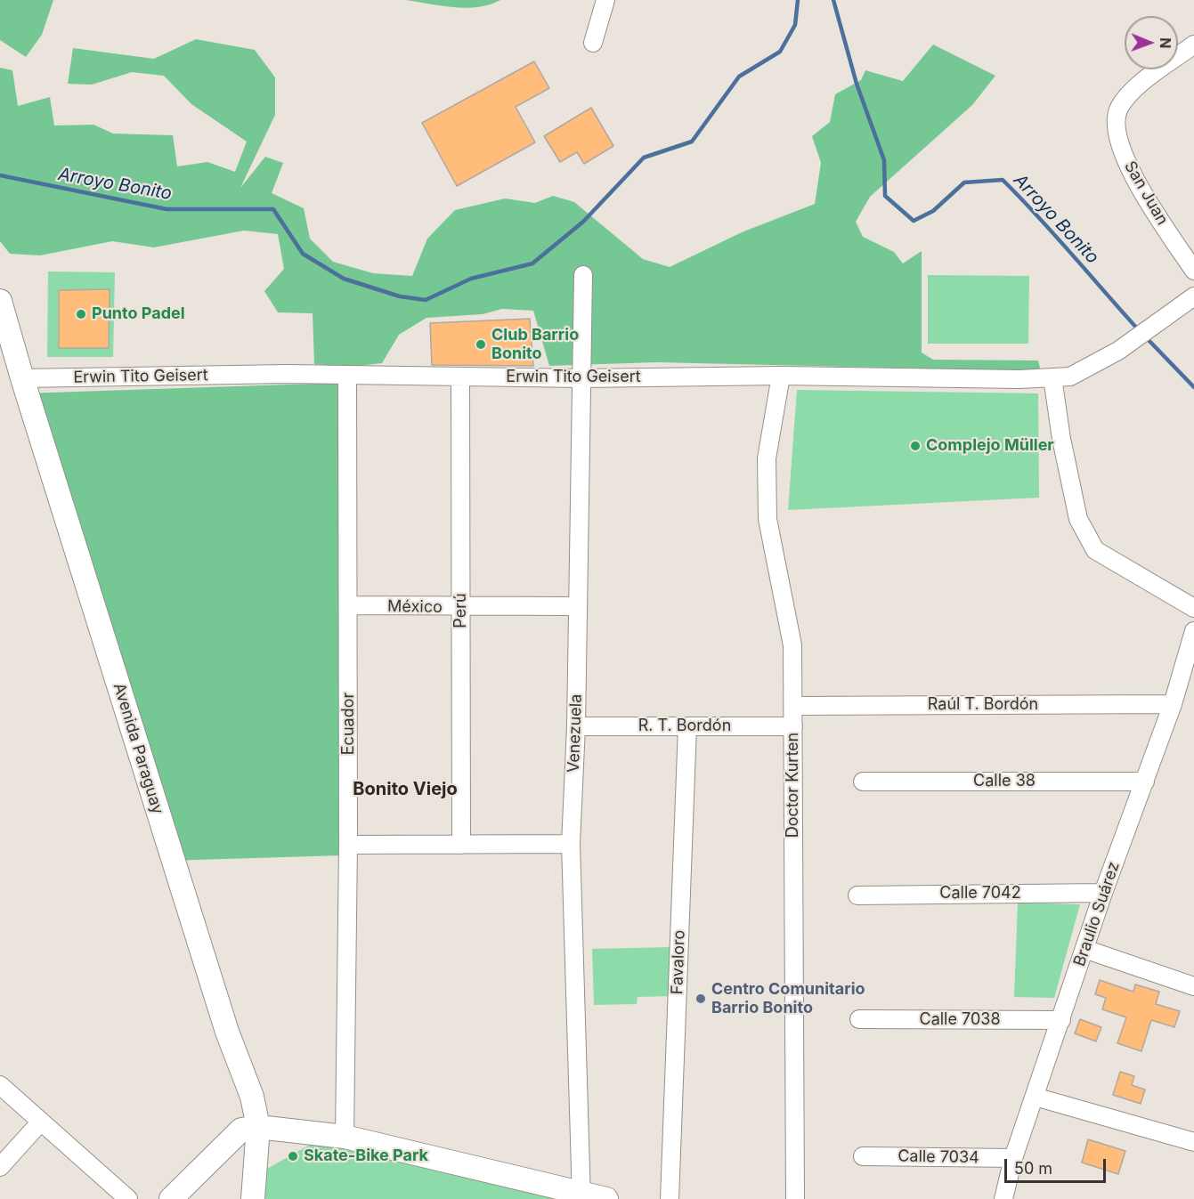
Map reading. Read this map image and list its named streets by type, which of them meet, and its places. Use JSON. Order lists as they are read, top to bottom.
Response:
{
  "streets": {
    "main road": ["Avenida Paraguay"],
    "street": [
      "San Juan",
      "Erwin Tito Geisert",
      "México",
      "Perú",
      "Raúl T. Bordón",
      "Ecuador",
      "R. T. Bordón",
      "Venezuela",
      "Calle 38",
      "Doctor Kurten",
      "Calle 7042",
      "Braulio Suárez",
      "Favaloro",
      "Calle 7038",
      "Calle 7034"
    ]
  },
  "crossings": [
    ["Erwin Tito Geisert", "Perú"],
    ["Erwin Tito Geisert", "Ecuador"],
    ["Erwin Tito Geisert", "Venezuela"],
    ["Erwin Tito Geisert", "Avenida Paraguay"],
    ["Erwin Tito Geisert", "Doctor Kurten"],
    ["México", "Perú"],
    ["México", "Ecuador"],
    ["México", "Venezuela"],
    ["Raúl T. Bordón", "Doctor Kurten"],
    ["Raúl T. Bordón", "Braulio Suárez"],
    ["R. T. Bordón", "Venezuela"],
    ["R. T. Bordón", "Doctor Kurten"],
    ["R. T. Bordón", "Favaloro"],
    ["Calle 38", "Braulio Suárez"],
    ["Calle 7042", "Braulio Suárez"],
    ["Braulio Suárez", "Calle 7038"],
    ["Braulio Suárez", "Calle 7034"]
  ],
  "districts": ["Bonito Viejo"],
  "water": ["Arroyo Bonito"],
  "places": [
    "Punto Padel",
    "Club Barrio Bonito",
    "Complejo Müller",
    "Centro Comunitario Barrio Bonito",
    "Skate-Bike Park"
  ],
  "scale_bar": "50 m",
  "north": "right"
}
